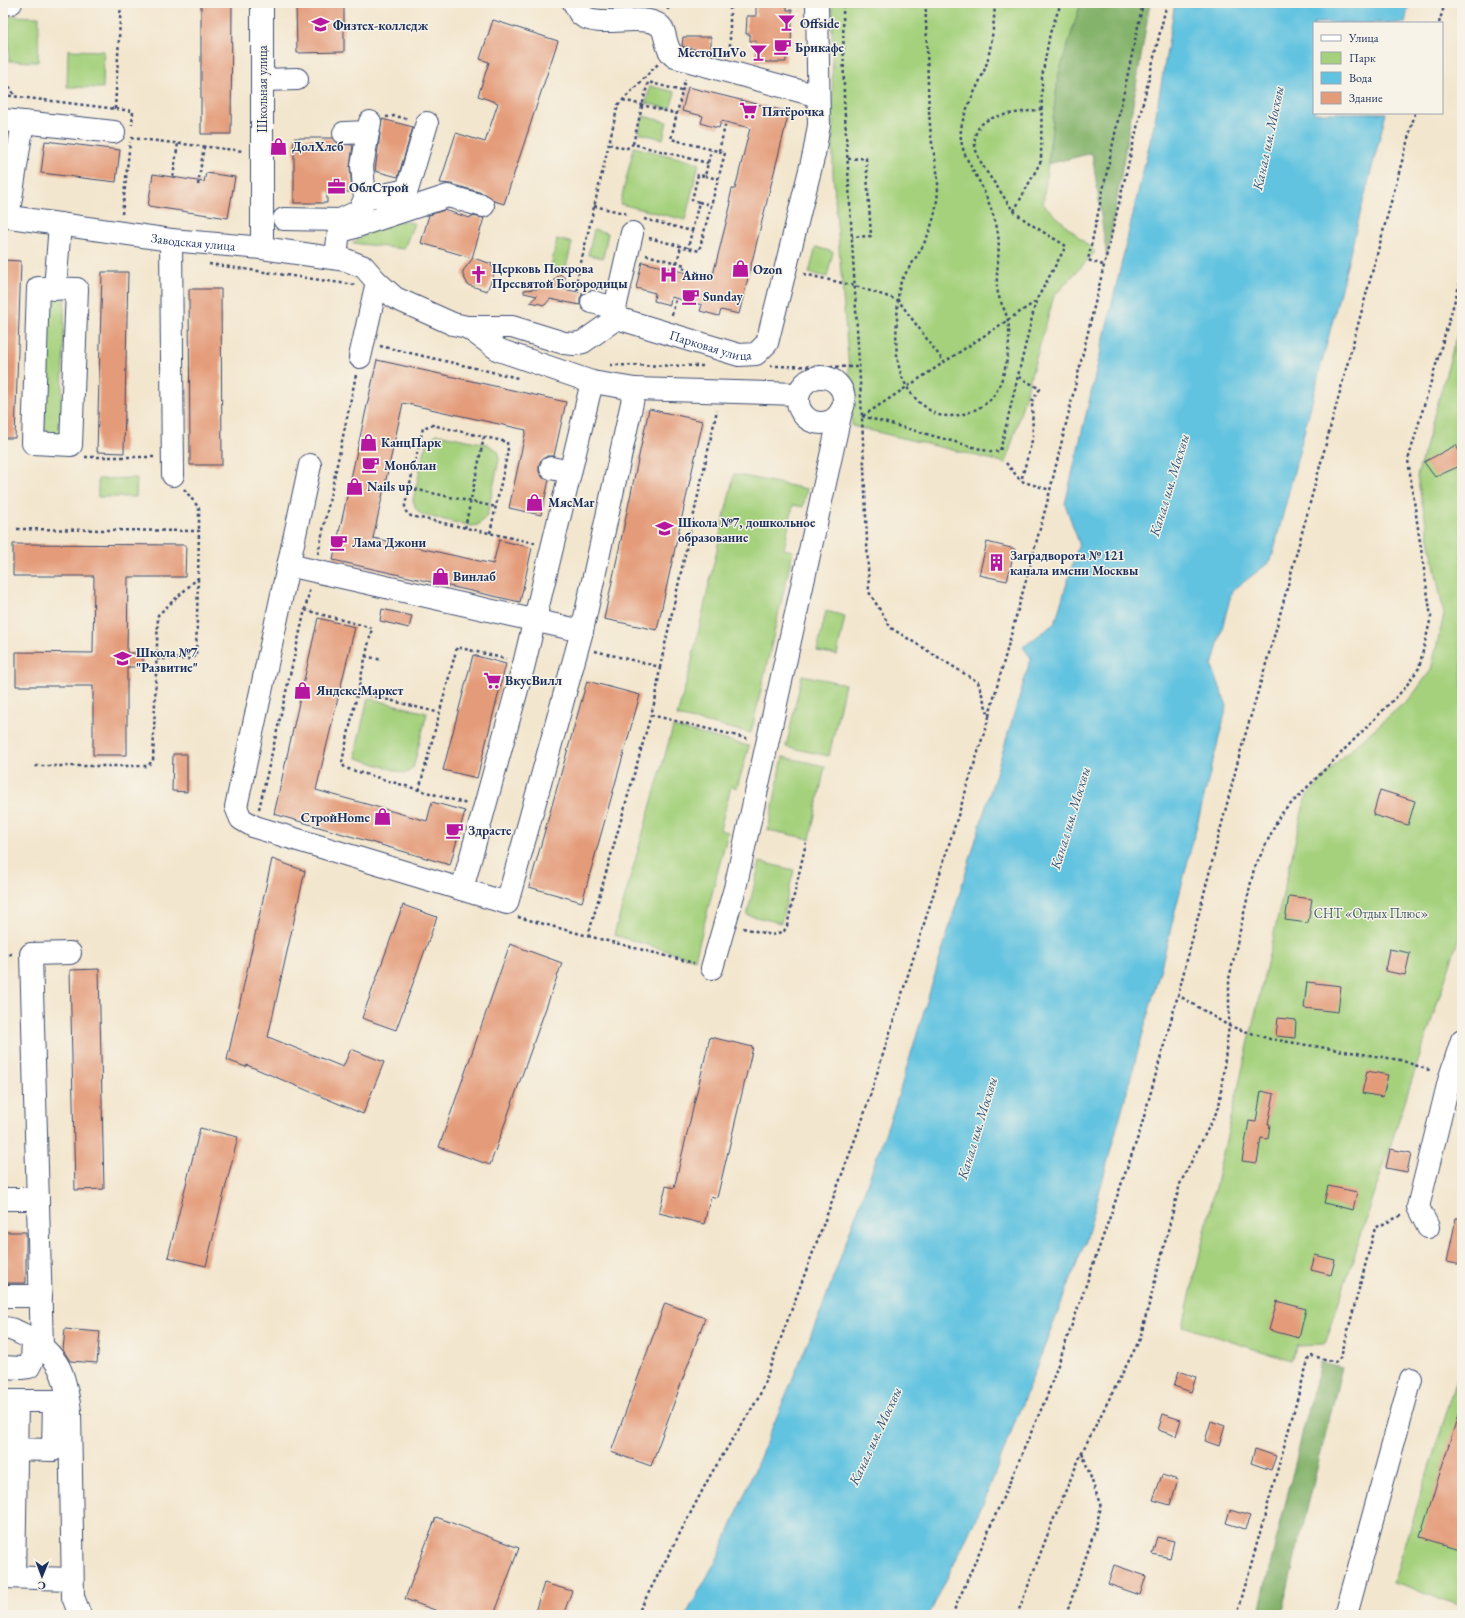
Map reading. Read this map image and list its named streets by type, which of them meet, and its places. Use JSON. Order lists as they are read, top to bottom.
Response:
{
  "streets": {
    "street": ["Школьная улица", "Заводская улица", "Парковая улица"]
  },
  "crossings": [
    ["Школьная улица", "Заводская улица"]
  ],
  "water": ["Канал им. Москвы"],
  "parks": ["СНТ «Отдых Плюс»"],
  "places": {
    "bar": ["Offside", "МестоПиVо"],
    "school or university": ["Физтех-колледж", "Школа №7, дошкольное образование", "Школа №7 \"Развитие\""],
    "cafe": [
      "Брикафе",
      "Sunday",
      "Монблан",
      "Лама Джони",
      "Здрасте"
    ],
    "supermarket": ["Пятёрочка", "ВкусВилл"],
    "shop": [
      "ДолХлеб",
      "Ozon",
      "КанцПарк",
      "Nails up",
      "МясМаг",
      "Винлаб",
      "Яндекс.Маркет",
      "СтройHome"
    ],
    "office": ["ОблСтрой"],
    "church": ["Церковь Покрова Пресвятой Богородицы"],
    "hospital": ["Айно"],
    "building": ["Заградворота № 121 канала имени Москвы"]
  },
  "legend": [
    "Улица",
    "Парк",
    "Вода",
    "Здание"
  ],
  "north": "bottom"
}
